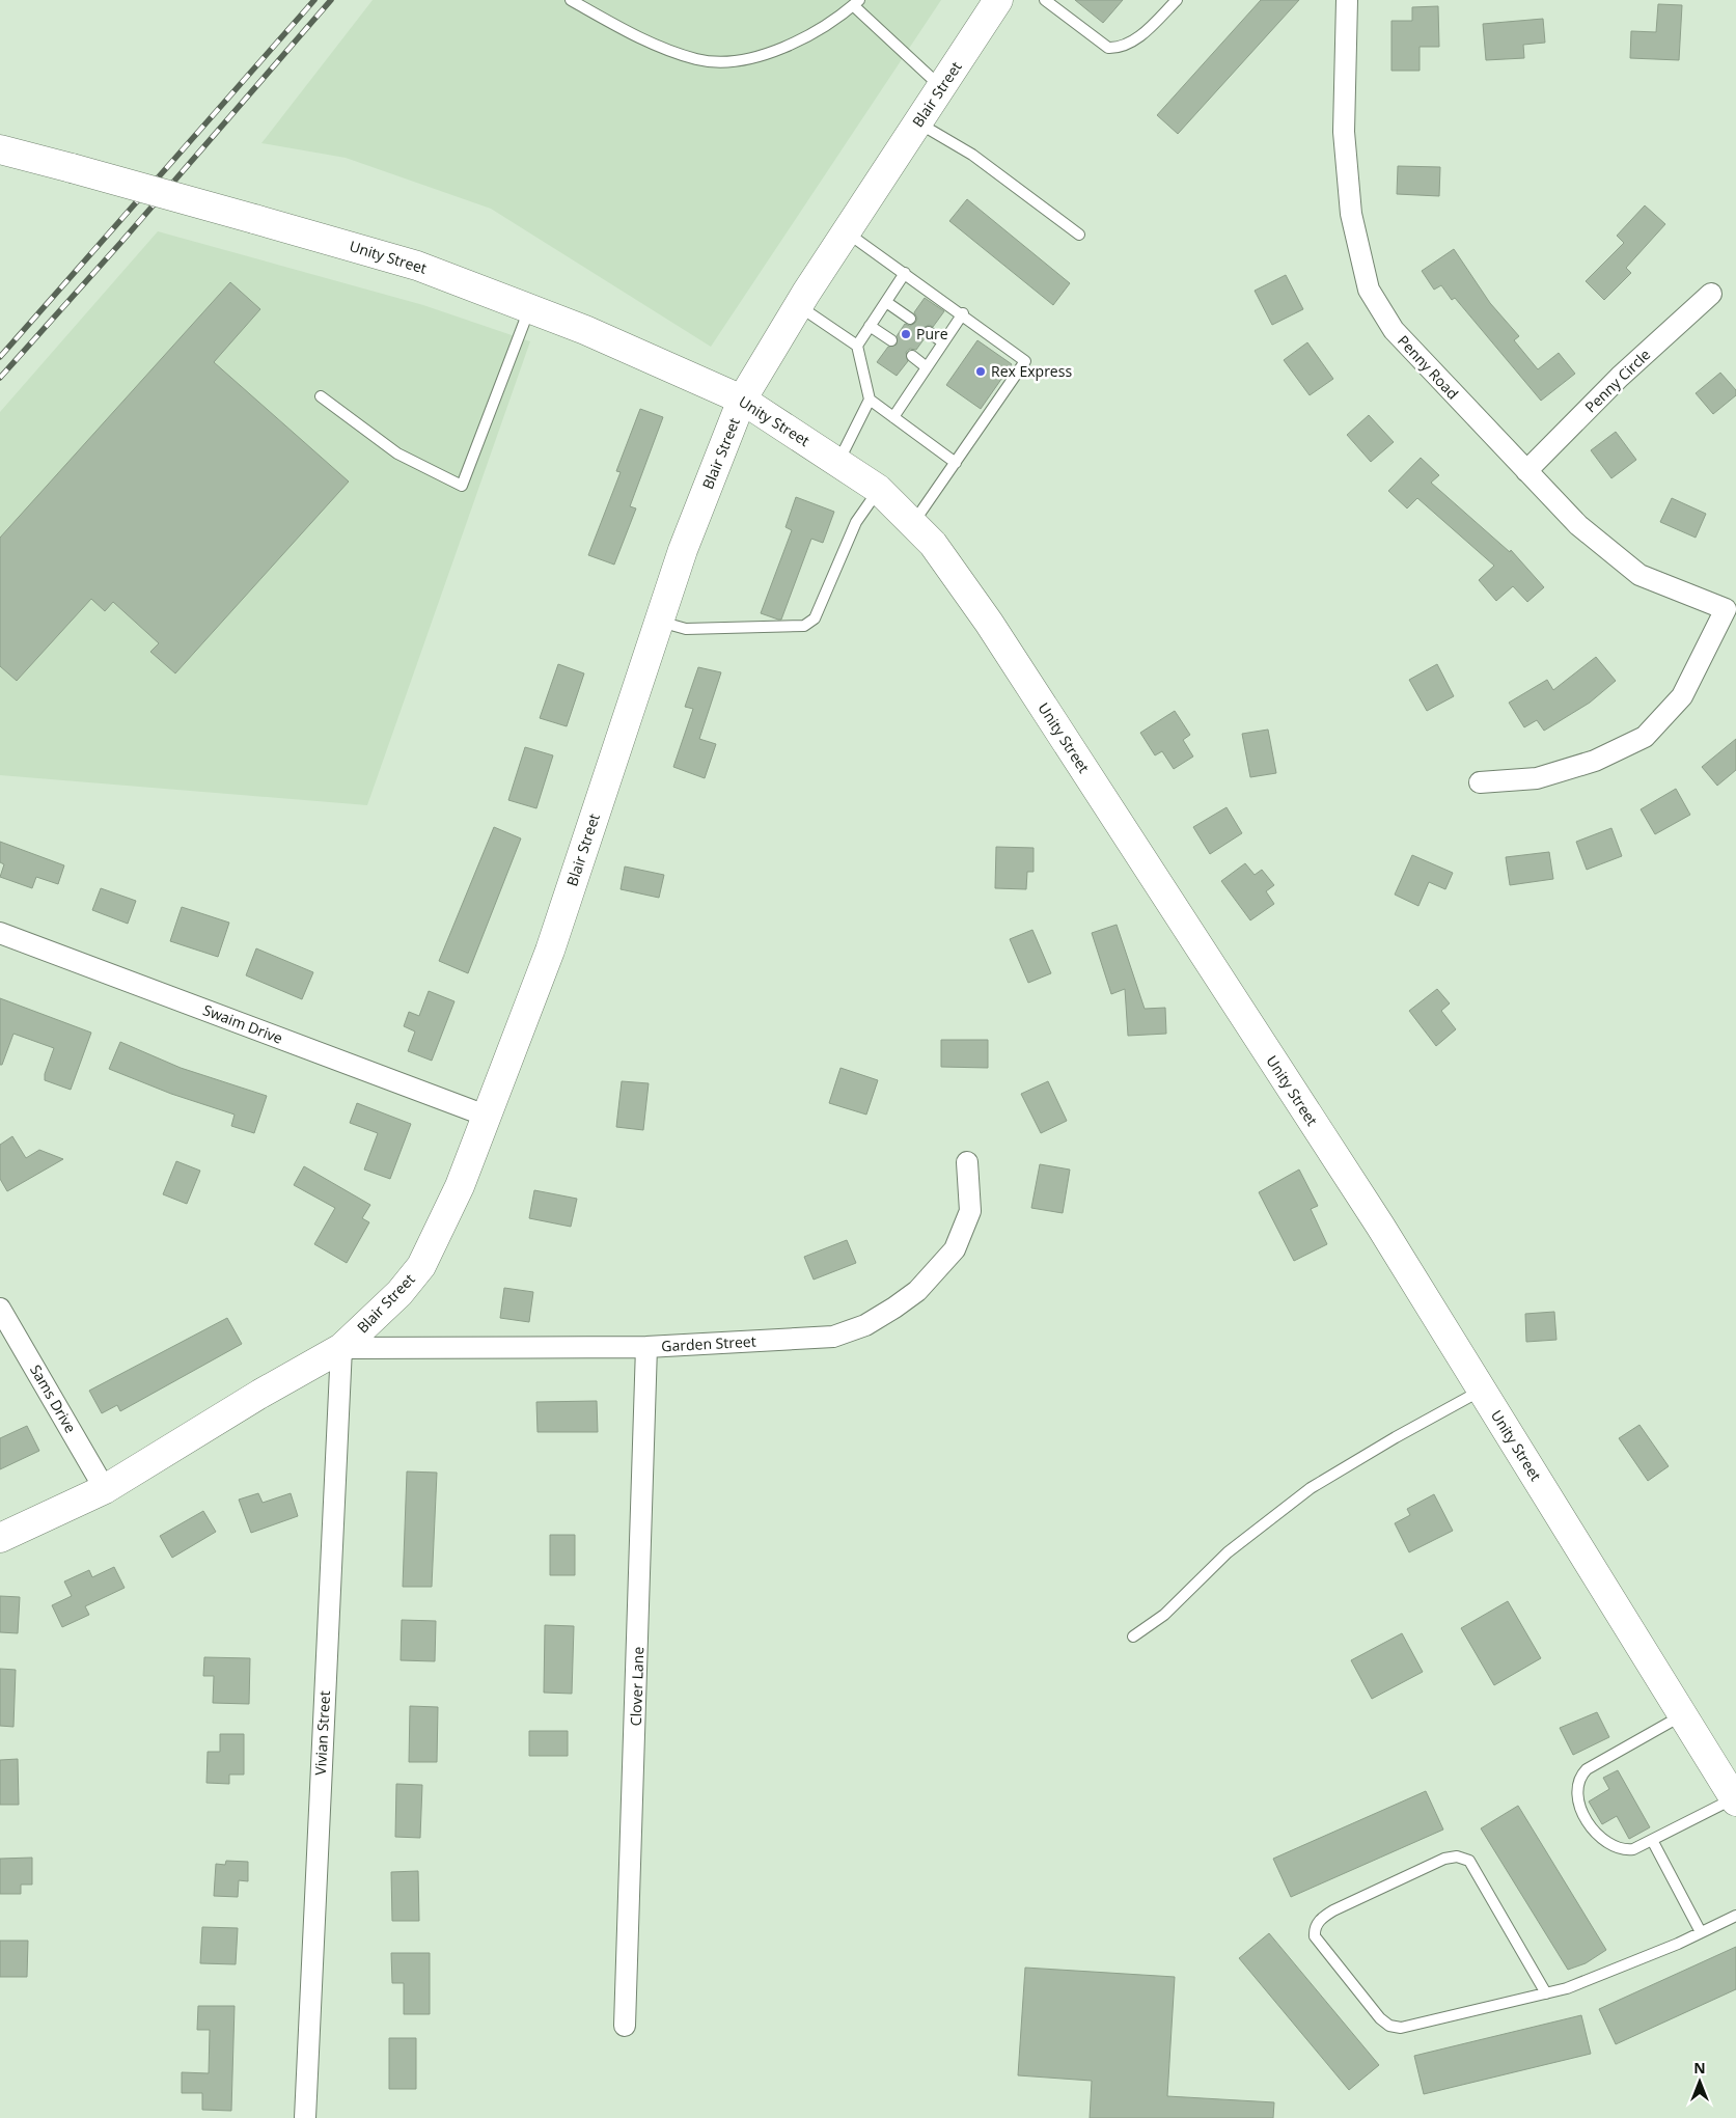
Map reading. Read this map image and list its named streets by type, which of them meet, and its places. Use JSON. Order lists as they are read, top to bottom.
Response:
{
  "streets": {
    "street": [
      "Blair Street",
      "Unity Street",
      "Penny Road",
      "Penny Circle",
      "Swaim Drive",
      "Garden Street",
      "Sams Drive",
      "Clover Lane",
      "Vivian Street"
    ]
  },
  "crossings": [
    ["Blair Street", "Unity Street"],
    ["Blair Street", "Swaim Drive"],
    ["Blair Street", "Garden Street"],
    ["Blair Street", "Sams Drive"],
    ["Blair Street", "Vivian Street"],
    ["Penny Road", "Penny Circle"],
    ["Garden Street", "Clover Lane"],
    ["Garden Street", "Vivian Street"]
  ],
  "places": ["Pure", "Rex Express"],
  "north": "top"
}
